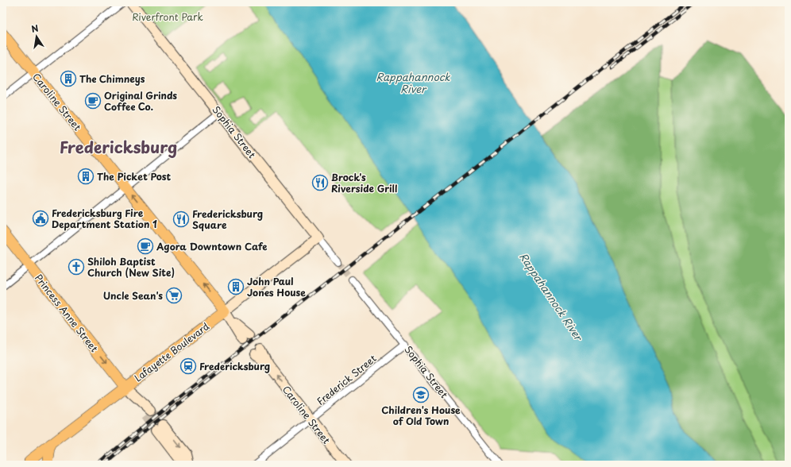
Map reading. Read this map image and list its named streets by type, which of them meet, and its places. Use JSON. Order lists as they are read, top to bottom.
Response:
{
  "streets": {
    "main road": [
      "Caroline Street",
      "Sophia Street",
      "Princess Anne Street",
      "Lafayette Boulevard"
    ],
    "street": ["Frederick Street"]
  },
  "crossings": [
    ["Caroline Street", "Lafayette Boulevard"],
    ["Caroline Street", "Frederick Street"],
    ["Sophia Street", "Lafayette Boulevard"],
    ["Sophia Street", "Frederick Street"],
    ["Princess Anne Street", "Lafayette Boulevard"]
  ],
  "one_way": ["Caroline Street", "Princess Anne Street"],
  "districts": ["Fredericksburg"],
  "water": ["Rappahannock River"],
  "parks": ["Riverfront Park"],
  "places": {
    "building": ["The Chimneys", "The Picket Post", "John Paul Jones House"],
    "cafe": ["Original Grinds Coffee Co.", "Agora Downtown Cafe"],
    "restaurant": ["Brock's Riverside Grill", "Fredericksburg Square"],
    "public building": ["Fredericksburg Fire Department Station 1"],
    "church": ["Shiloh Baptist Church (New Site)"],
    "supermarket": ["Uncle Sean's"],
    "station": ["Fredericksburg"],
    "school or university": ["Children's House of Old Town"]
  },
  "north": "top"
}
